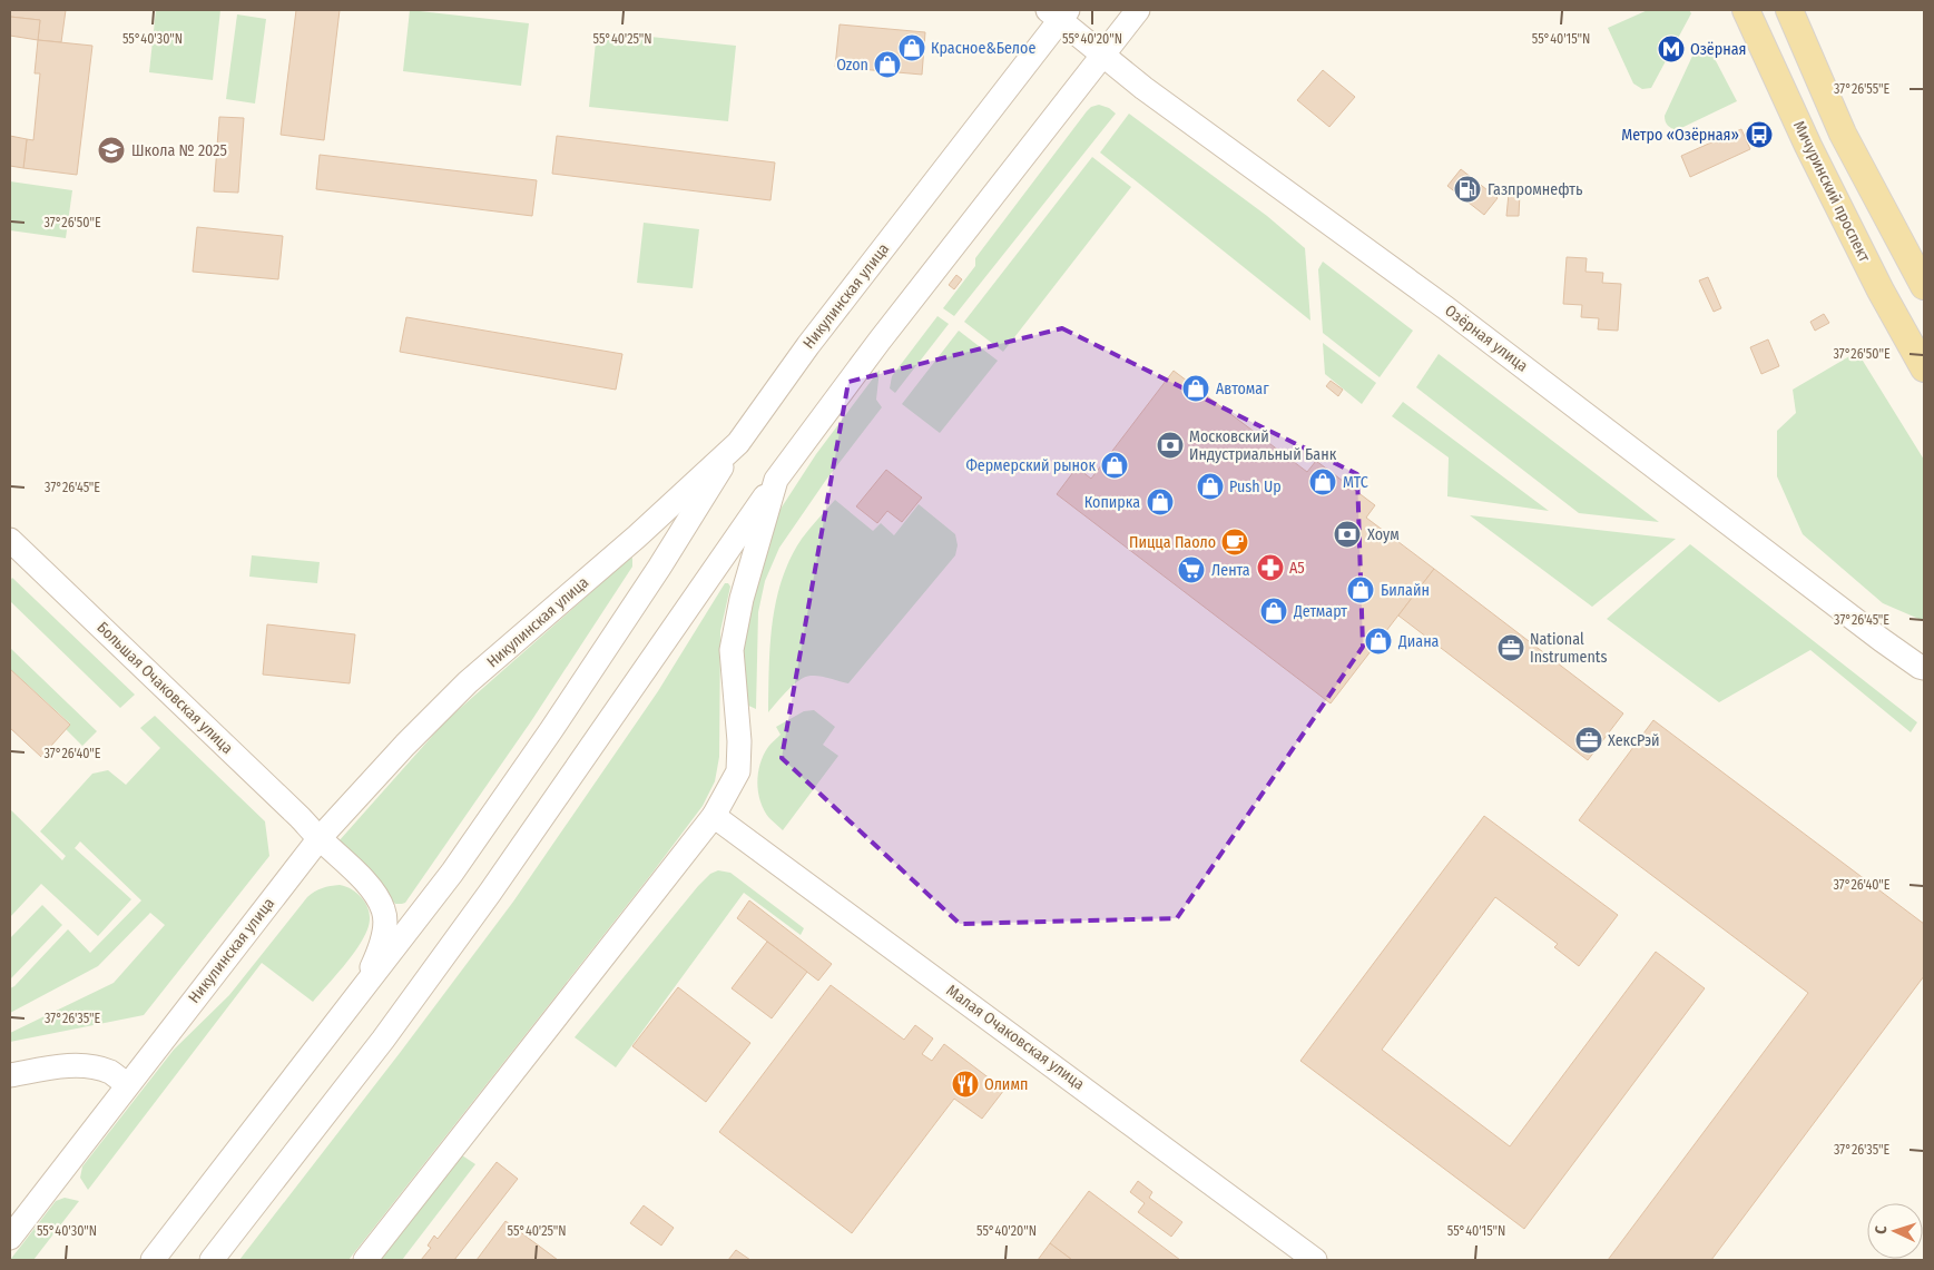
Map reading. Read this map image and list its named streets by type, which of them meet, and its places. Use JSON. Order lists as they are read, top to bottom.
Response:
{
  "streets": {
    "main road": ["Мичуринский проспект"],
    "street": [
      "Никулинская улица",
      "Озёрная улица",
      "Большая Очаковская улица",
      "Малая Очаковская улица"
    ]
  },
  "crossings": [
    ["Никулинская улица", "Озёрная улица"],
    ["Никулинская улица", "Большая Очаковская улица"]
  ],
  "places": {
    "shop": [
      "Красное&Белое",
      "Ozon",
      "Автомаг",
      "Фермерский рынок",
      "МТС",
      "Push Up",
      "Копирка",
      "Билайн",
      "Детмарт",
      "Диана"
    ],
    "metro station": ["Озёрная"],
    "bus stop": ["Метро «Озёрная»"],
    "school or university": ["Школа № 2025"],
    "fuel station": ["Газпромнефть"],
    "bank": ["Московский Индустриальный Банк", "Хоум"],
    "cafe": ["Пицца Паоло"],
    "pharmacy": ["А5"],
    "supermarket": ["Лента"],
    "office": ["National Instruments", "ХексРэй"],
    "restaurant": ["Олимп"]
  },
  "north": "left",
  "coordinates": [
    "55°40'30\"N",
    "55°40'25\"N",
    "55°40'20\"N",
    "55°40'15\"N",
    "37°26'55\"E",
    "37°26'50\"E",
    "37°26'45\"E",
    "37°26'40\"E",
    "37°26'35\"E"
  ]
}
